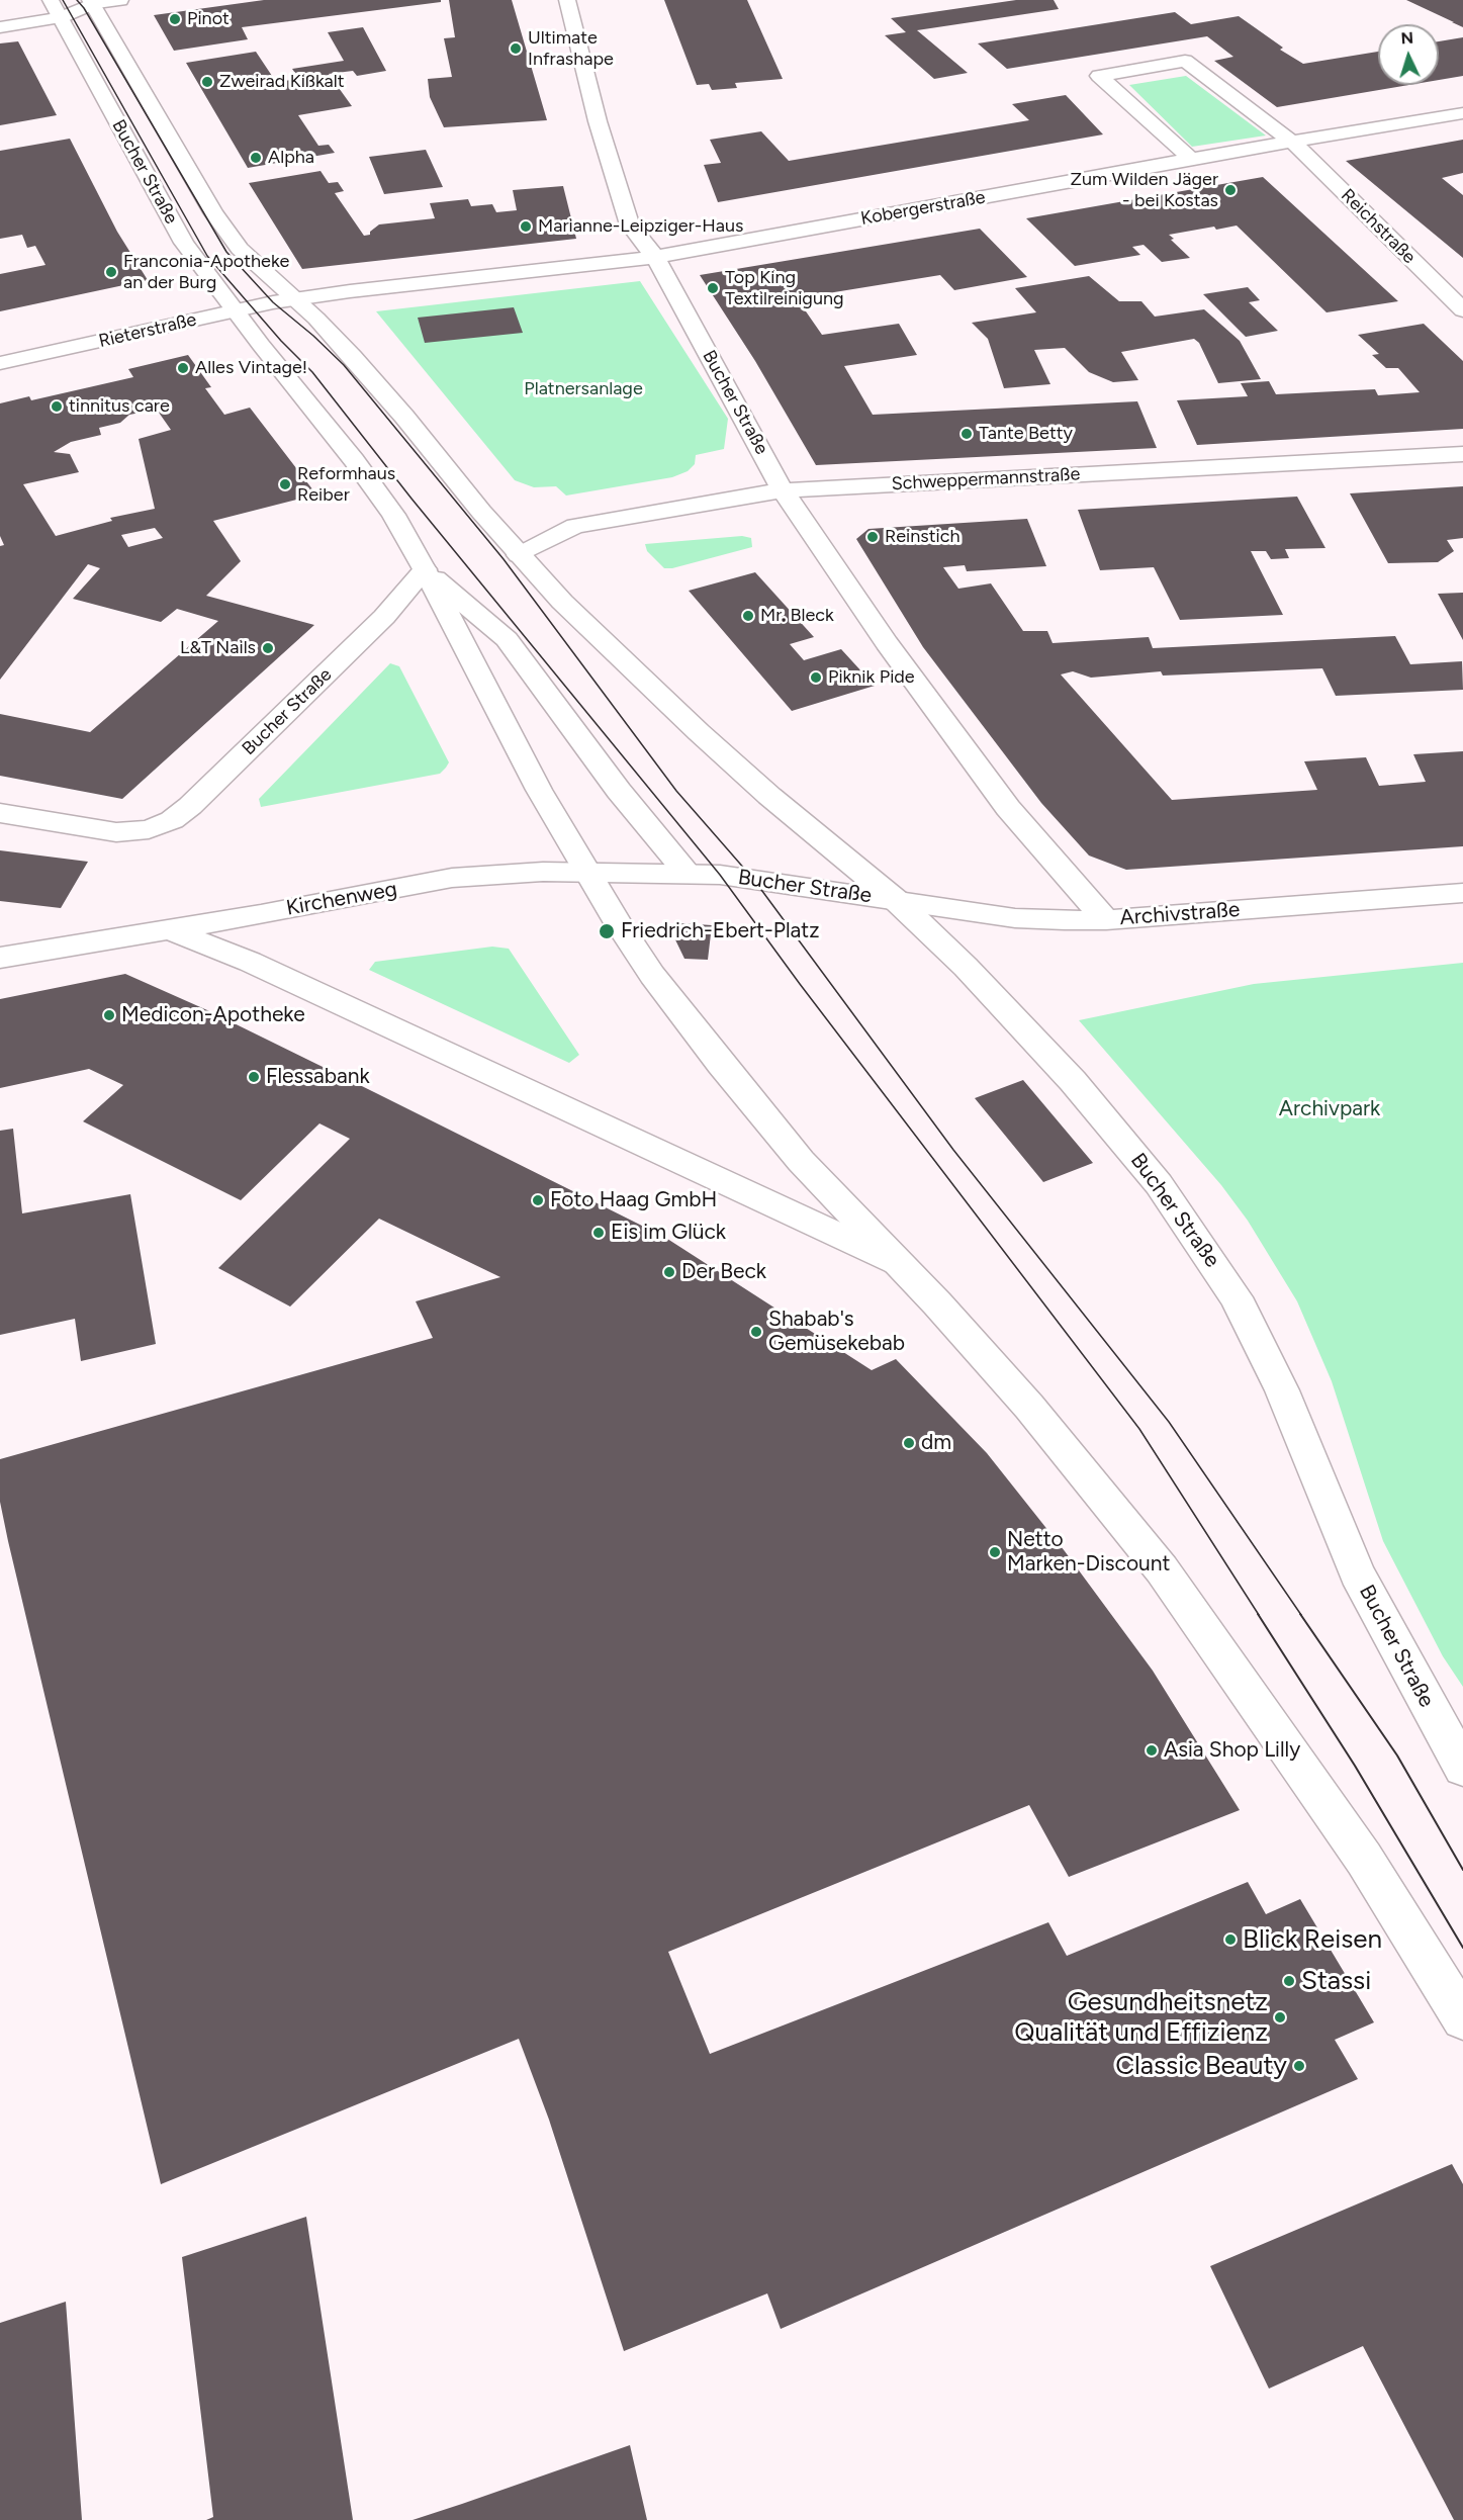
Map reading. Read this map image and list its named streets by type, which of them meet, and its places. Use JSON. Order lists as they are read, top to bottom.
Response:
{
  "streets": {
    "street": [
      "Bucher Straße",
      "Kobergerstraße",
      "Reichstraße",
      "Rieterstraße",
      "Schweppermannstraße",
      "Kirchenweg",
      "Archivstraße"
    ]
  },
  "crossings": [
    ["Bucher Straße", "Kobergerstraße"],
    ["Bucher Straße", "Rieterstraße"],
    ["Bucher Straße", "Schweppermannstraße"],
    ["Bucher Straße", "Kirchenweg"],
    ["Bucher Straße", "Archivstraße"],
    ["Kobergerstraße", "Reichstraße"]
  ],
  "parks": ["Platnersanlage", "Archivpark"],
  "places": [
    "Pinot",
    "Ultimate Infrashape",
    "Zweirad Kißkalt",
    "Alpha",
    "Zum Wilden Jäger - bei Kostas",
    "Marianne-Leipziger-Haus",
    "Franconia-Apotheke an der Burg",
    "Top King Textilreinigung",
    "Alles Vintage!",
    "tinnitus care",
    "Tante Betty",
    "Reformhaus Reiber",
    "Reinstich",
    "Mr. Bleck",
    "L&T Nails",
    "Piknik Pide",
    "Friedrich-Ebert-Platz",
    "Medicon-Apotheke",
    "Flessabank",
    "Foto Haag GmbH",
    "Eis im Glück",
    "Der Beck",
    "Shabab's Gemüsekebab",
    "dm",
    "Netto Marken-Discount",
    "Asia Shop Lilly",
    "Blick Reisen",
    "Stassi",
    "Gesundheitsnetz Qualität und Effizienz",
    "Classic Beauty"
  ],
  "north": "top"
}
